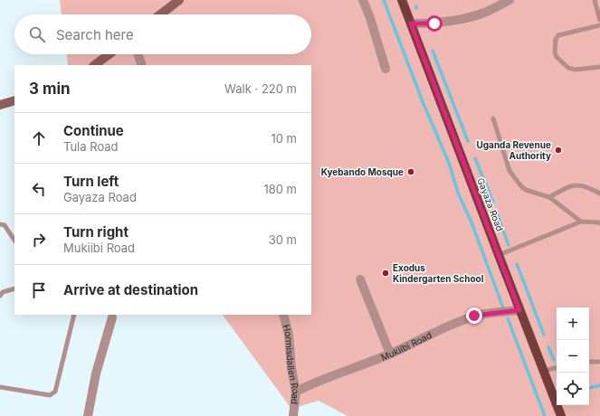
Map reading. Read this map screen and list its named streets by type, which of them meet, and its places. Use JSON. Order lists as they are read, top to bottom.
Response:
{
  "streets": {
    "main road": ["Gayaza Road"],
    "street": ["Mukiibi Road", "Hormisdallen Road"]
  },
  "crossings": [
    ["Gayaza Road", "Mukiibi Road"],
    ["Mukiibi Road", "Hormisdallen Road"]
  ],
  "places": ["Uganda Revenue Authority", "Kyebando Mosque", "Exodus Kindergarten School"],
  "page": {
    "search": "Search here",
    "heading": ["3 min", "Walk · 220 m"],
    "list": [
      ["Continue", "Tula Road", "10 m"],
      ["Turn left", "Gayaza Road", "180 m"],
      ["Turn right", "Mukiibi Road", "30 m"],
      "Arrive at destination"
    ],
    "map_buttons": ["+", "−"]
  }
}
